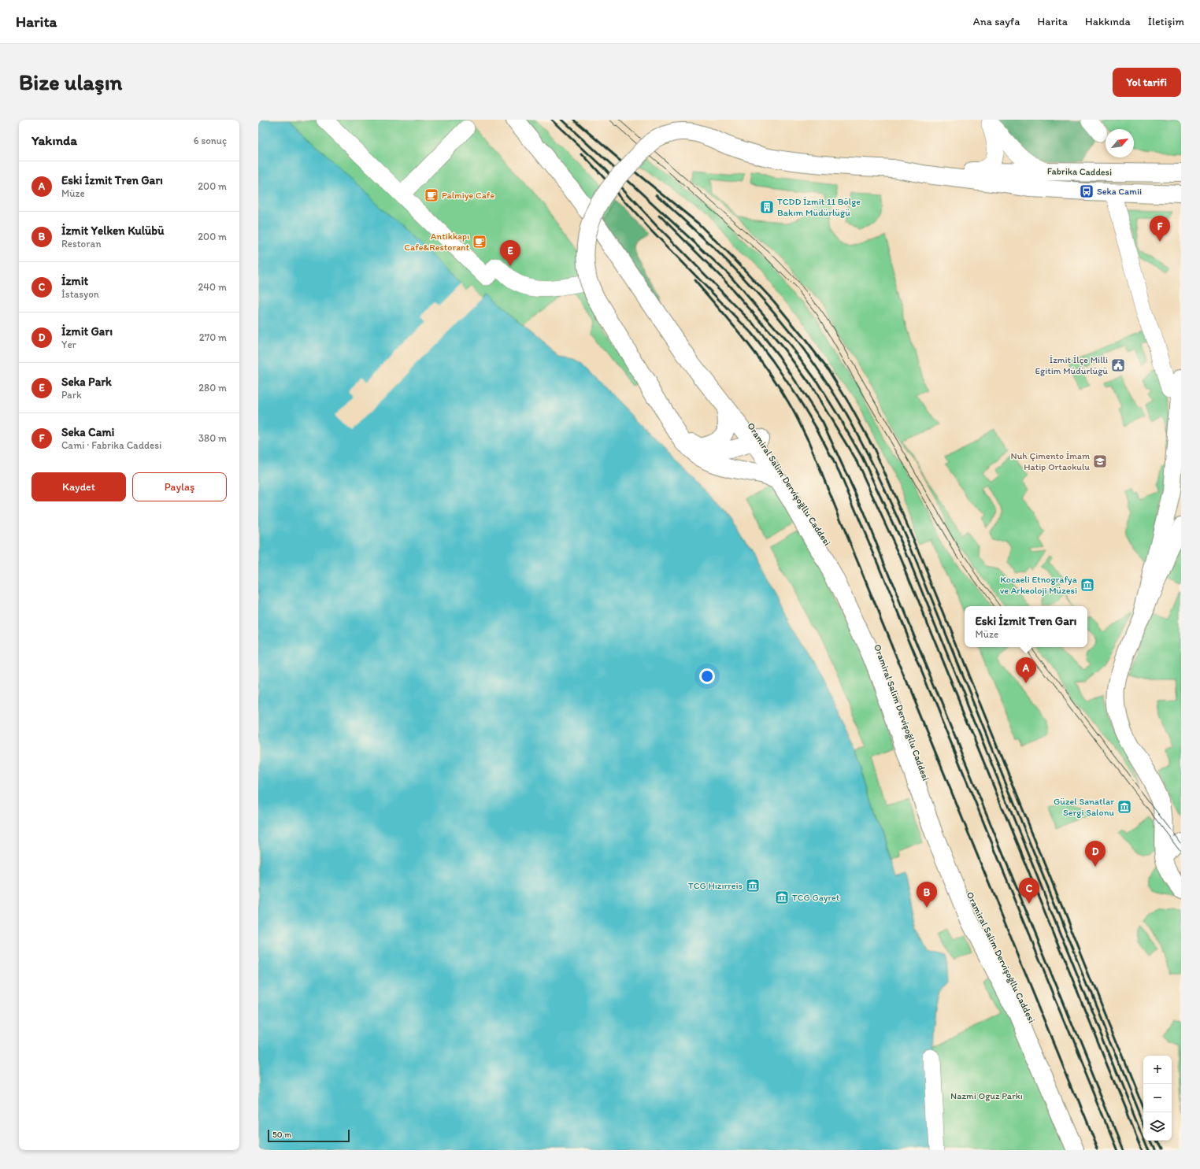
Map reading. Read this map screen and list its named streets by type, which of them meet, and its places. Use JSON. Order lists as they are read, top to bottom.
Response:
{
  "streets": {
    "main road": ["Fabrika Caddesi", "Oramiral Salim Dervişoğllu Caddesi"]
  },
  "parks": ["Nazmi Oğuz Parkı"],
  "places": {
    "bus stop": ["Seka Camii"],
    "cafe": ["Palmiye Cafe", "Antikkapı Cafe&Restorant"],
    "building": ["TCDD İzmit 11 Bölge Bakım Müdürlüğü"],
    "public building": ["İzmit İlçe Milli Eğitim Müdürlüğü"],
    "school or university": ["Nuh Çimento İmam Hatip Ortaokulu"],
    "museum": [
      "Kocaeli Etnografya ve Arkeoloji Müzesi",
      "Güzel Sanatlar Sergi Salonu",
      "TCG Hızırreis",
      "TCG Gayret"
    ]
  },
  "scale_bar": "50 m",
  "north": "top right",
  "page": {
    "header": "Harita",
    "nav": [
      "Ana sayfa",
      "Harita",
      "Hakkında",
      "İletişim"
    ],
    "buttons": [
      "Yol tarifi",
      ["Kaydet", "Paylaş"]
    ],
    "title": "Bize ulaşın",
    "heading": ["Yakında", "6 sonuç"],
    "list": [
      {
        "mark": "A",
        "name": "Eski İzmit Tren Garı",
        "note": "Müze",
        "value": "200 m"
      },
      {
        "mark": "B",
        "name": "İzmit Yelken Kulübü",
        "note": "Restoran",
        "value": "200 m"
      },
      {
        "mark": "C",
        "name": "İzmit",
        "note": "İstasyon",
        "value": "240 m"
      },
      {
        "mark": "D",
        "name": "İzmit Garı",
        "note": "Yer",
        "value": "270 m"
      },
      {
        "mark": "E",
        "name": "Seka Park",
        "note": "Park",
        "value": "280 m"
      },
      {
        "mark": "F",
        "name": "Seka Cami",
        "note": "Cami · Fabrika Caddesi",
        "value": "380 m"
      }
    ],
    "pins": [
      "F",
      "E",
      "A",
      "D",
      "C",
      "B"
    ],
    "popup": ["Eski İzmit Tren Garı", "Müze"],
    "map_buttons": ["+", "−"],
    "scale": "50 m"
  }
}
